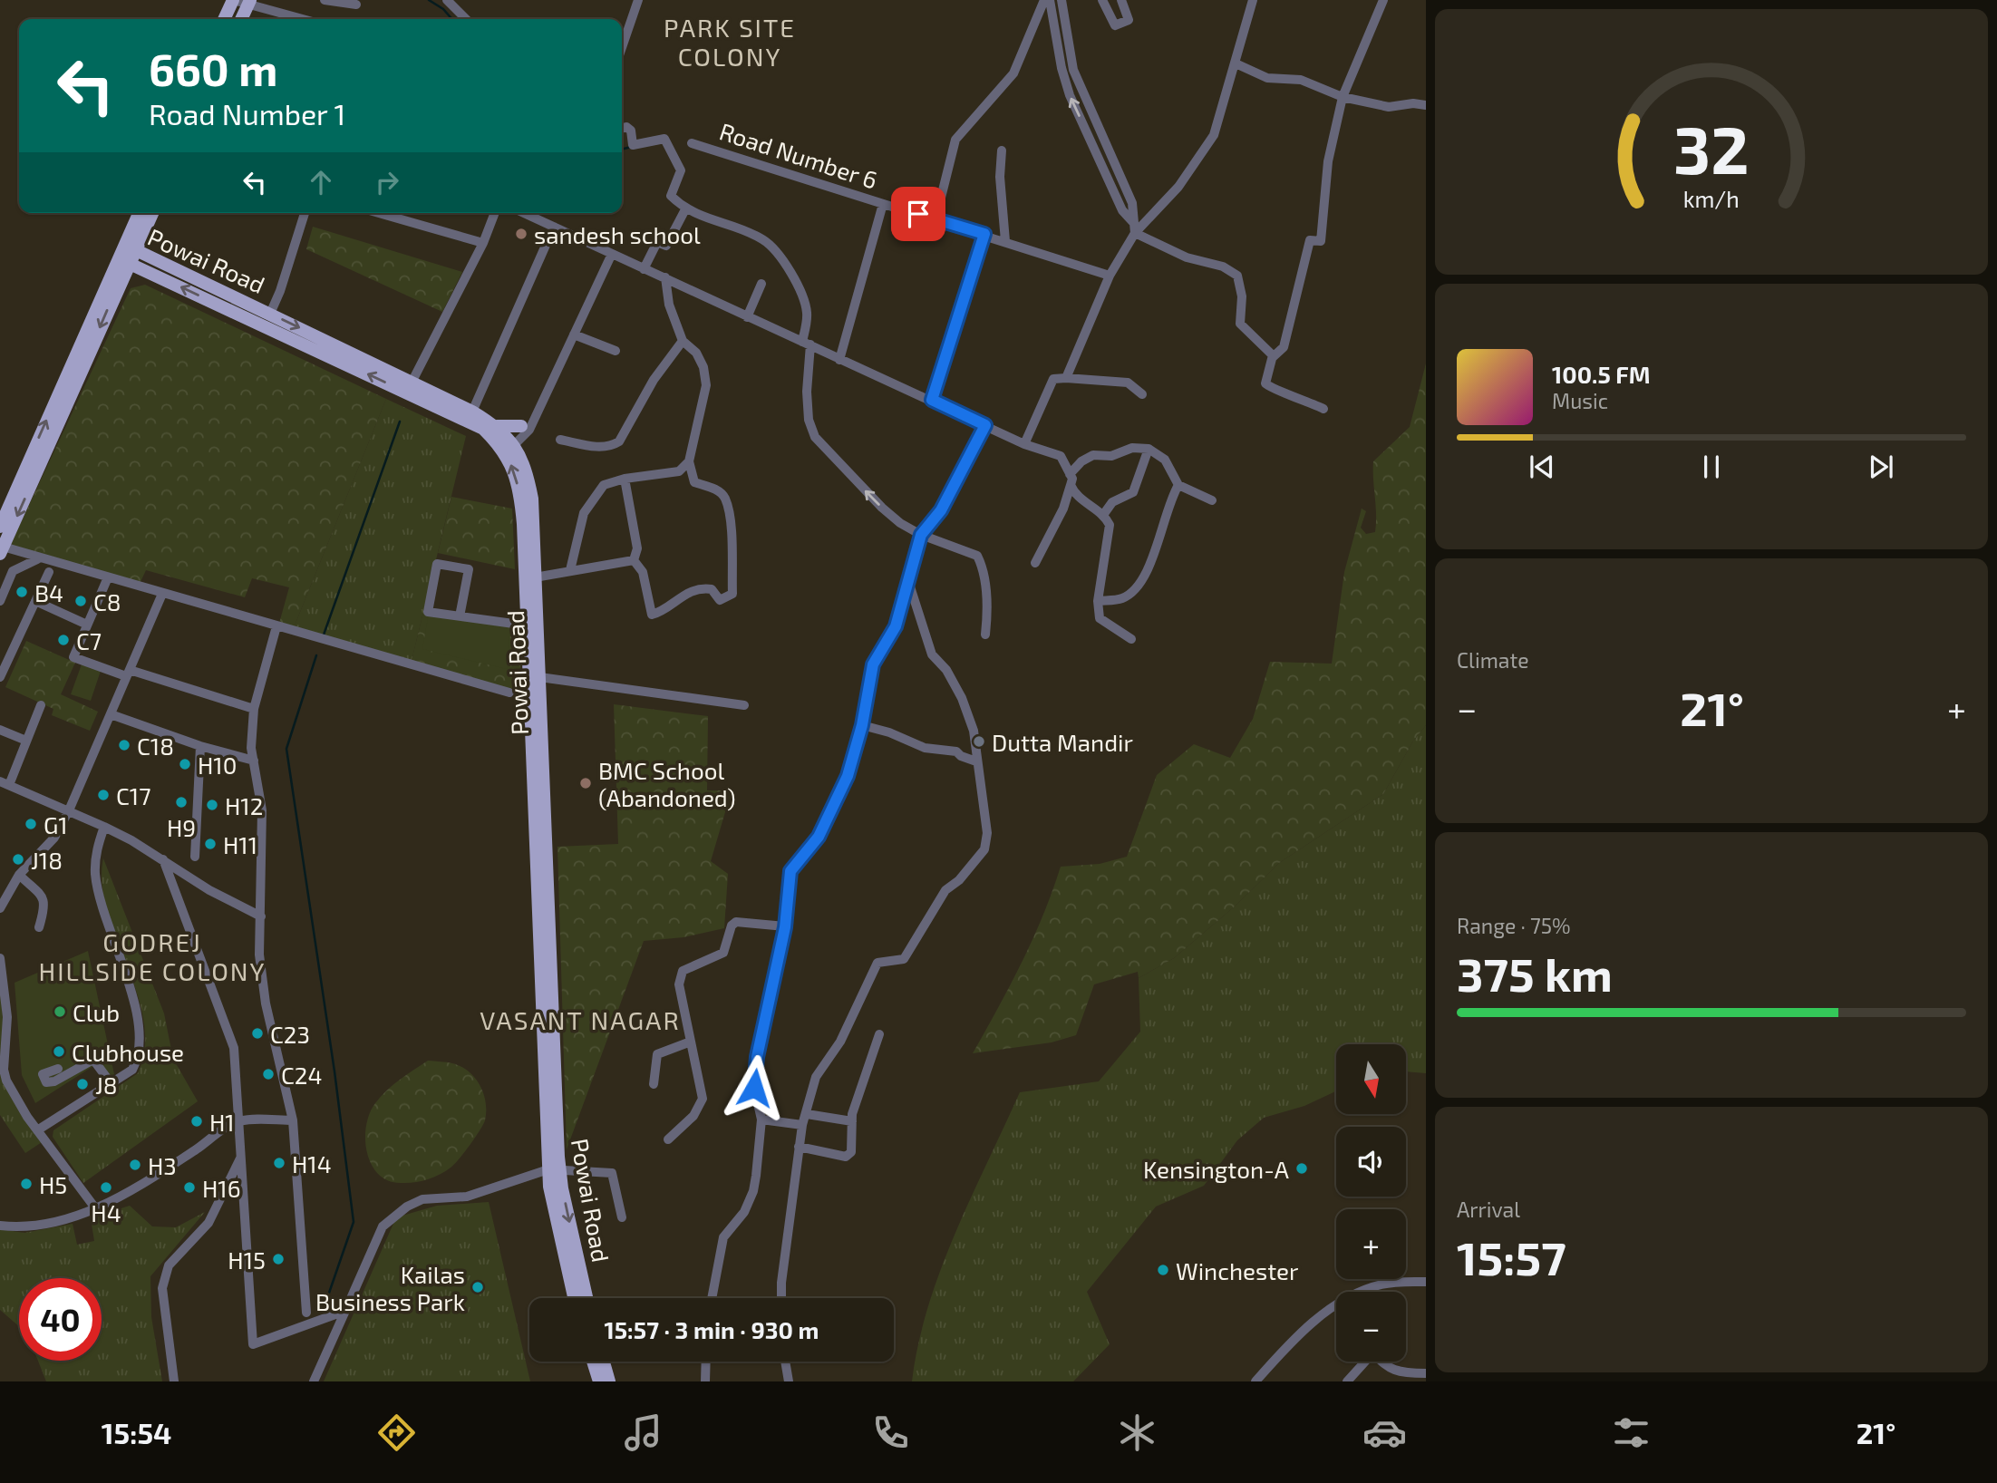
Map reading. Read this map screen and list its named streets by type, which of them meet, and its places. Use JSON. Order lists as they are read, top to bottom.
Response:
{
  "streets": {
    "main road": ["Powai Road"],
    "street": ["Road Number 6"]
  },
  "districts": ["PARK SITE COLONY", "GODREJ HILLSIDE COLONY", "VASANT NAGAR"],
  "places": [
    "sandesh school",
    "B4",
    "C8",
    "C7",
    "Dutta Mandir",
    "C18",
    "H10",
    "BMC School (Abandoned)",
    "C17",
    "H9",
    "H12",
    "G1",
    "H11",
    "J18",
    "Club",
    "C23",
    "Clubhouse",
    "C24",
    "J8",
    "H1",
    "H14",
    "H3",
    "Kensington-A",
    "H5",
    "H4",
    "H16",
    "H15",
    "Winchester",
    "Kailas Business Park"
  ],
  "north": "bottom",
  "page": {
    "turn": ["660 m", "Road Number 1"],
    "song": ["100.5 FM", "Music"],
    "tile": [
      "Climate",
      ["Range · 75%", "375 km"],
      ["Arrival", "15:57"]
    ],
    "heat": ["−", "21°", "+"],
    "map_buttons": ["+", "−"],
    "limit": "40",
    "trip": "15:57 · 3 min · 930 m",
    "tabs": ["15:54", "21°"],
    "gauge": ["32", "km/h"]
  }
}
